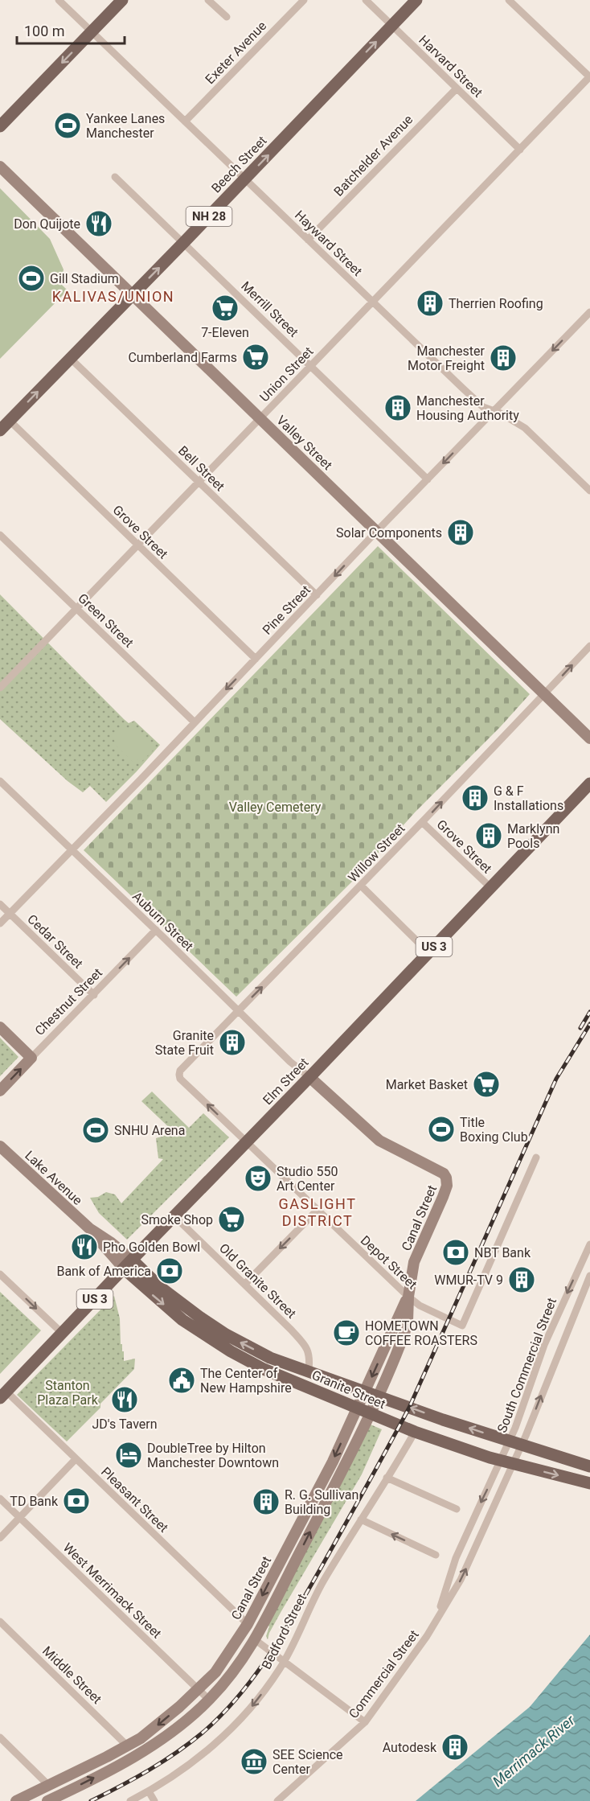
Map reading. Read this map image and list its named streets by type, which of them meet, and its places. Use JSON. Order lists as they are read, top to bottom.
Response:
{
  "streets": {
    "main road": [
      "Beech Street",
      "NH 28",
      "US 3",
      "Elm Street",
      "Granite Street"
    ],
    "street": [
      "Exeter Avenue",
      "Harvard Street",
      "Batchelder Avenue",
      "Hayward Street",
      "Merrill Street",
      "Union Street",
      "Valley Street",
      "Bell Street",
      "Grove Street",
      "Pine Street",
      "Green Street",
      "Willow Street",
      "Auburn Street",
      "Cedar Street",
      "Chestnut Street",
      "Lake Avenue",
      "Canal Street",
      "Depot Street",
      "Old Granite Street",
      "South Commercial Street",
      "Pleasant Street",
      "West Merrimack Street",
      "Bedford Street",
      "Commercial Street",
      "Middle Street"
    ]
  },
  "crossings": [
    ["Exeter Avenue", "Hayward Street"],
    ["Harvard Street", "Batchelder Avenue"],
    ["Harvard Street", "Beech Street"],
    ["Harvard Street", "Union Street"],
    ["Batchelder Avenue", "Hayward Street"],
    ["Beech Street", "Hayward Street"],
    ["Beech Street", "Merrill Street"],
    ["Beech Street", "Valley Street"],
    ["Beech Street", "Bell Street"],
    ["Beech Street", "Grove Street"],
    ["Hayward Street", "Union Street"],
    ["Hayward Street", "Pine Street"],
    ["Merrill Street", "Union Street"],
    ["Merrill Street", "Pine Street"],
    ["Union Street", "Valley Street"],
    ["Union Street", "Bell Street"],
    ["Union Street", "Grove Street"],
    ["Union Street", "Green Street"],
    ["Valley Street", "Pine Street"],
    ["Valley Street", "Willow Street"],
    ["Bell Street", "Pine Street"],
    ["Grove Street", "Pine Street"],
    ["Grove Street", "Willow Street"],
    ["Grove Street", "Elm Street"],
    ["Pine Street", "Green Street"],
    ["Pine Street", "Auburn Street"],
    ["Pine Street", "Cedar Street"],
    ["Willow Street", "Auburn Street"],
    ["Willow Street", "Elm Street"],
    ["Willow Street", "Depot Street"],
    ["Auburn Street", "Chestnut Street"],
    ["Auburn Street", "Elm Street"],
    ["Auburn Street", "Canal Street"],
    ["Cedar Street", "Chestnut Street"],
    ["Elm Street", "Lake Avenue"],
    ["Elm Street", "Canal Street"],
    ["Elm Street", "Depot Street"],
    ["Elm Street", "Old Granite Street"],
    ["Elm Street", "Granite Street"],
    ["Elm Street", "Pleasant Street"],
    ["Lake Avenue", "Granite Street"],
    ["Canal Street", "Depot Street"],
    ["Canal Street", "Granite Street"],
    ["Canal Street", "Pleasant Street"],
    ["Canal Street", "West Merrimack Street"],
    ["Canal Street", "Middle Street"],
    ["Old Granite Street", "Granite Street"],
    ["South Commercial Street", "Granite Street"],
    ["South Commercial Street", "Commercial Street"],
    ["Granite Street", "Bedford Street"],
    ["Granite Street", "Commercial Street"]
  ],
  "one_way": [
    "Beech Street",
    "Pine Street",
    "Willow Street",
    "Chestnut Street",
    "Bedford Street"
  ],
  "districts": ["KALIVAS/UNION", "GASLIGHT DISTRICT"],
  "water": ["Merrimack River"],
  "parks": ["Valley Cemetery", "Stanton Plaza Park"],
  "places": {
    "sports": [
      "Yankee Lanes Manchester",
      "Gill Stadium",
      "Title Boxing Club",
      "SNHU Arena"
    ],
    "restaurant": ["Don Quijote", "Pho Golden Bowl", "JD's Tavern"],
    "building": [
      "Therrien Roofing",
      "Manchester Motor Freight",
      "Manchester Housing Authority",
      "Solar Components",
      "G & F Installations",
      "Marklynn Pools",
      "Granite State Fruit",
      "WMUR-TV 9",
      "R. G. Sullivan Building",
      "Autodesk"
    ],
    "supermarket": [
      "7-Eleven",
      "Cumberland Farms",
      "Market Basket",
      "Smoke Shop"
    ],
    "theatre": ["Studio 550 Art Center"],
    "bank": ["NBT Bank", "Bank of America", "TD Bank"],
    "cafe": ["HOMETOWN COFFEE ROASTERS"],
    "public building": ["The Center of New Hampshire"],
    "hotel": ["DoubleTree by Hilton Manchester Downtown"],
    "museum": ["SEE Science Center"]
  },
  "scale_bar": "100 m"
}
